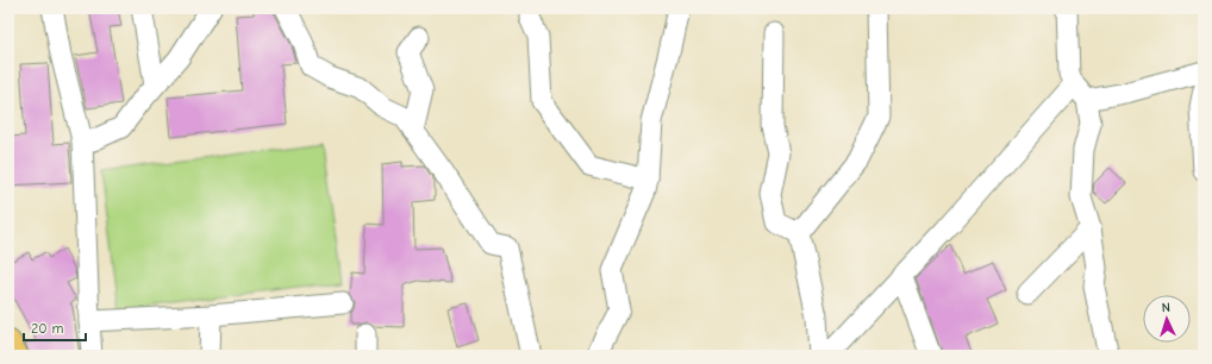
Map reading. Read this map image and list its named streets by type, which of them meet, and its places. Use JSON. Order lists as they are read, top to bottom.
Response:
{
  "scale_bar": "20 m",
  "north": "top"
}
